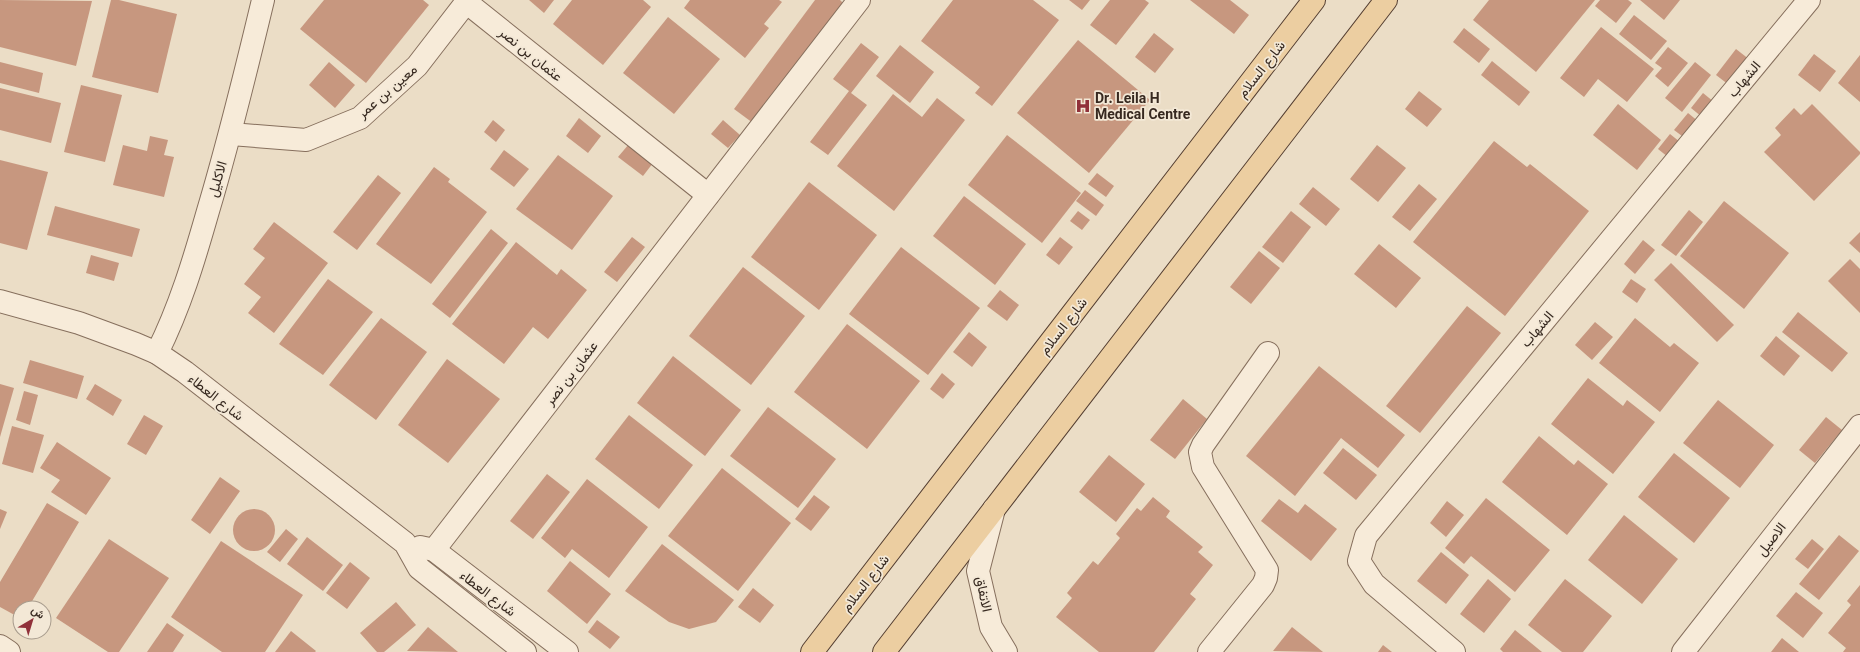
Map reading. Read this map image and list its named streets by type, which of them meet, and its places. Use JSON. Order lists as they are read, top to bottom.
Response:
{
  "streets": {
    "main road": ["شارع السلام"],
    "street": [
      "عثمان بن نصر",
      "الشهاب",
      "معين بن عمر",
      "الاكليل",
      "شارع العطاء",
      "الاصيل",
      "الاتفاق"
    ]
  },
  "crossings": [
    ["عثمان بن نصر", "معين بن عمر"],
    ["عثمان بن نصر", "شارع العطاء"],
    ["معين بن عمر", "الاكليل"],
    ["الاكليل", "شارع العطاء"]
  ],
  "places": {
    "hospital": ["Dr. Leila H Medical Centre"]
  },
  "north": "top right"
}
